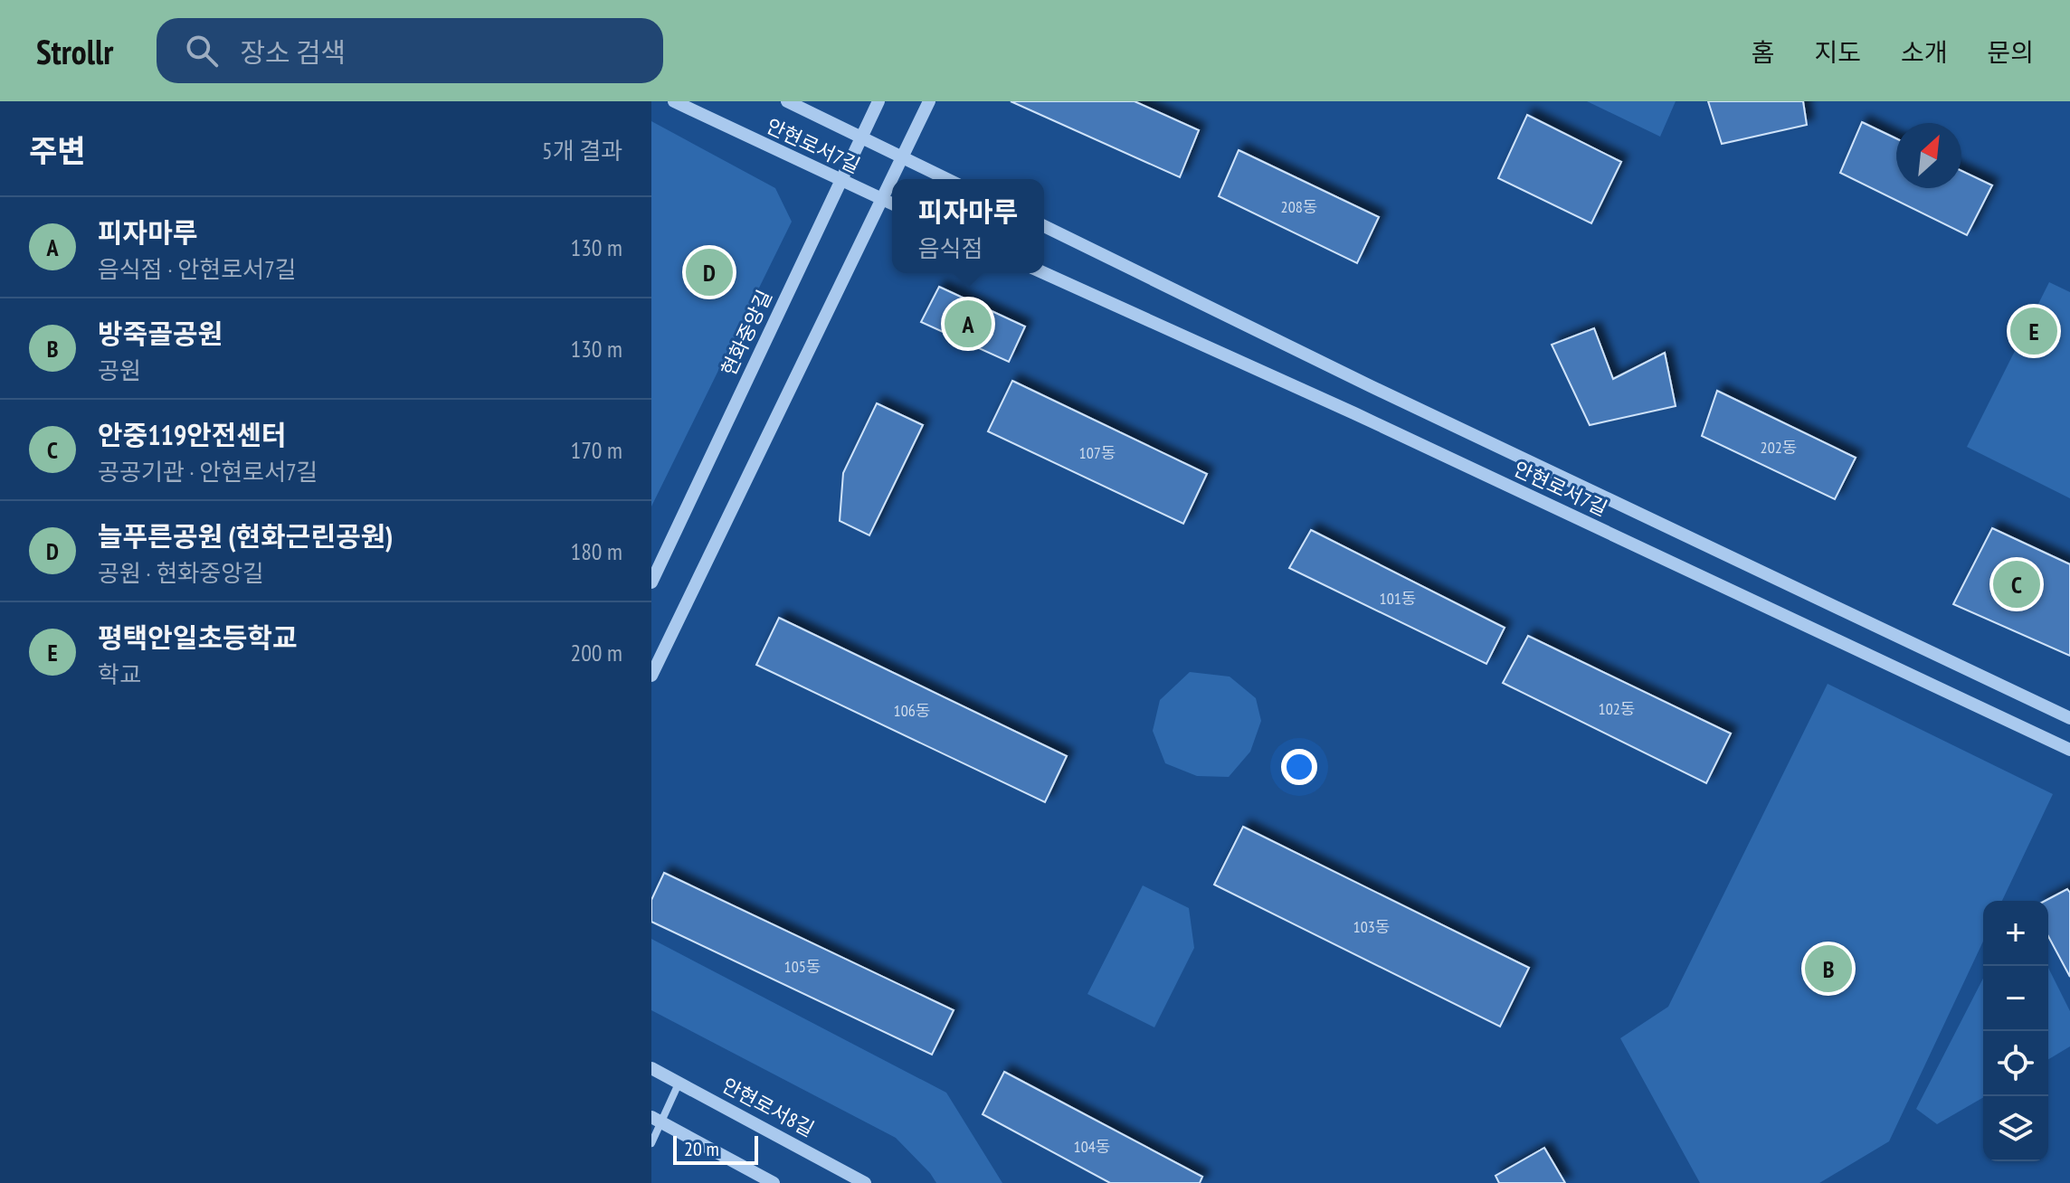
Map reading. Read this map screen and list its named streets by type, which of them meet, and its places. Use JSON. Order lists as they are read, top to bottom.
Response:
{
  "streets": {
    "street": ["안현로서7길", "현화중앙길", "안현로서8길"]
  },
  "crossings": [
    ["안현로서7길", "현화중앙길"]
  ],
  "house_numbers": [
    "208동",
    "202동",
    "107동",
    "101동",
    "102동",
    "106동",
    "103동",
    "105동",
    "104동"
  ],
  "scale_bar": "20 m",
  "north": "top right",
  "page": {
    "header": "Strollr",
    "search": "장소 검색",
    "nav": [
      "홈",
      "지도",
      "소개",
      "문의"
    ],
    "heading": ["주변", "5개 결과"],
    "popup": ["피자마루", "음식점"],
    "list": [
      {
        "mark": "A",
        "name": "피자마루",
        "note": "음식점 · 안현로서7길",
        "value": "130 m"
      },
      {
        "mark": "B",
        "name": "방죽골공원",
        "note": "공원",
        "value": "130 m"
      },
      {
        "mark": "C",
        "name": "안중119안전센터",
        "note": "공공기관 · 안현로서7길",
        "value": "170 m"
      },
      {
        "mark": "D",
        "name": "늘푸른공원 (현화근린공원)",
        "note": "공원 · 현화중앙길",
        "value": "180 m"
      },
      {
        "mark": "E",
        "name": "평택안일초등학교",
        "note": "학교",
        "value": "200 m"
      }
    ],
    "pins": [
      "D",
      "A",
      "E",
      "C",
      "B"
    ],
    "map_buttons": ["+", "−"],
    "scale": "20 m"
  }
}
